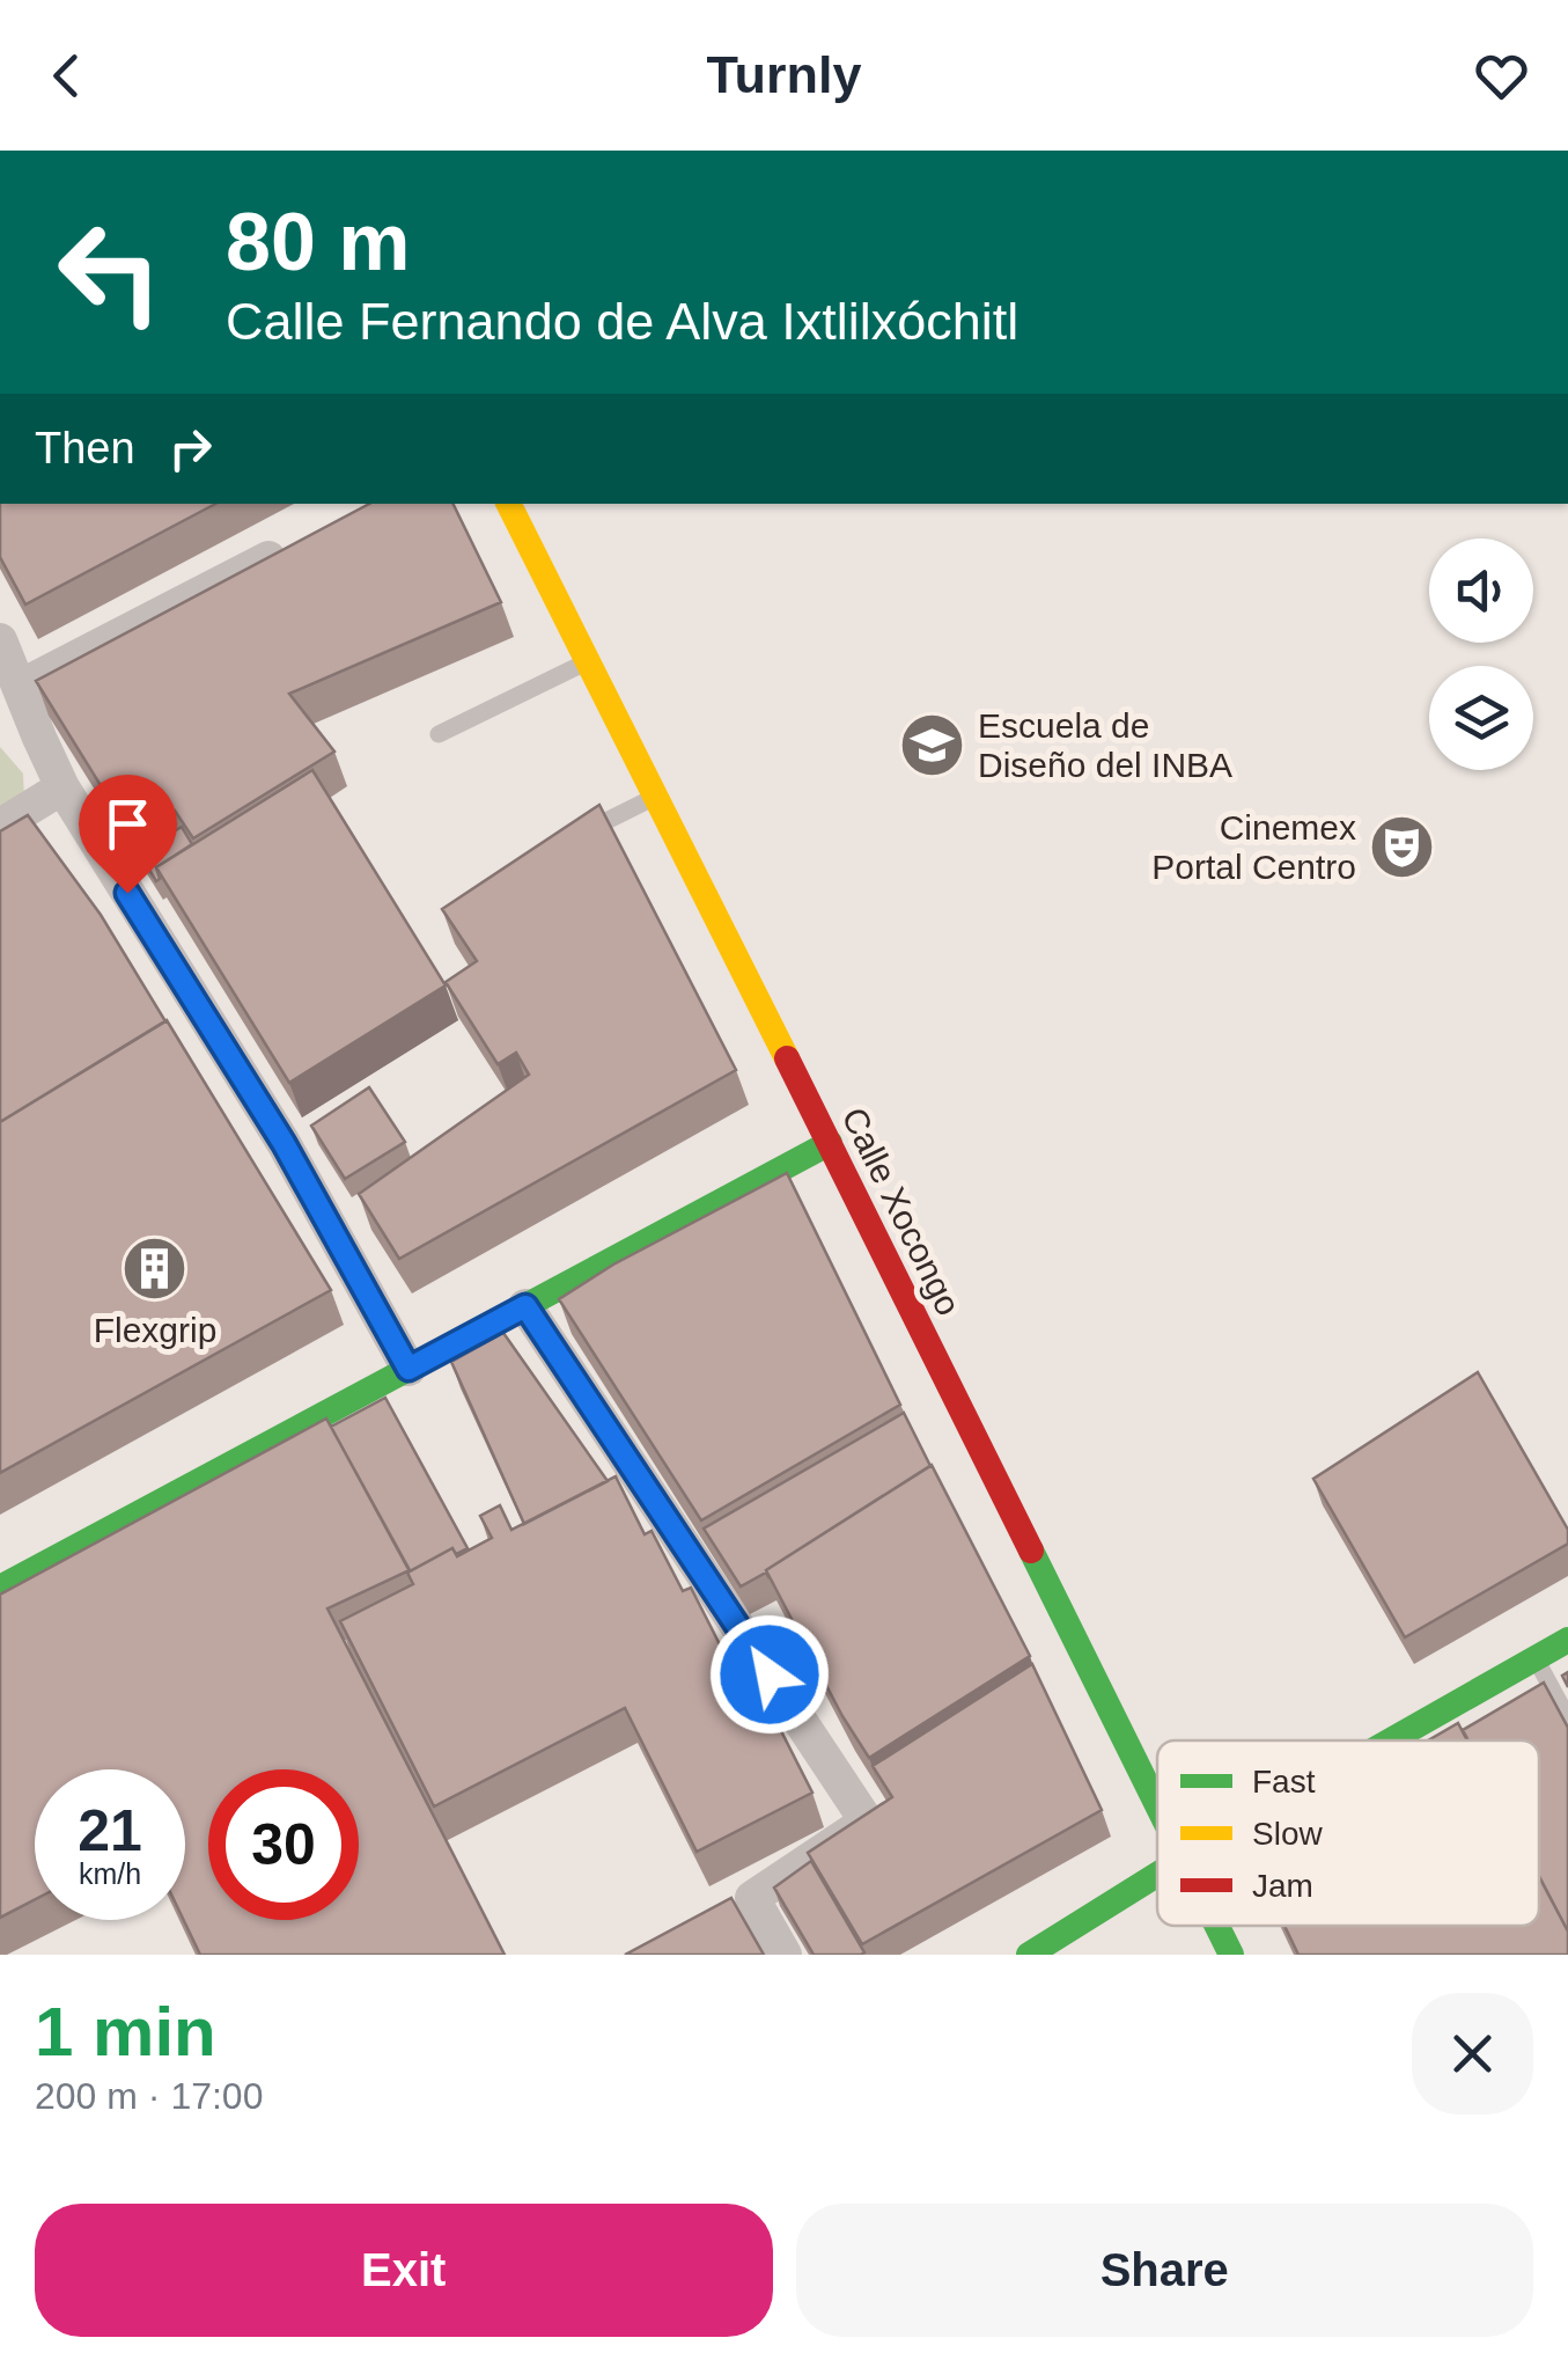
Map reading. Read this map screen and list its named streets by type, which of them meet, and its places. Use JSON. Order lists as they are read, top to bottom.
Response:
{
  "streets": {
    "street": ["Calle Xocongo"]
  },
  "places": {
    "school or university": ["Escuela de Diseño del INBA"],
    "theatre": ["Cinemex Portal Centro"],
    "building": ["Flexgrip"]
  },
  "legend": ["Fast", "Slow", "Jam"],
  "page": {
    "header": "Turnly",
    "turn": ["80 m", "Calle Fernando de Alva Ixtlilxóchitl"],
    "then": "Then",
    "speed": "21 km/h",
    "limit": "30",
    "heading": ["1 min", "200 m · 17:00"],
    "buttons": ["Exit", "Share"]
  }
}
